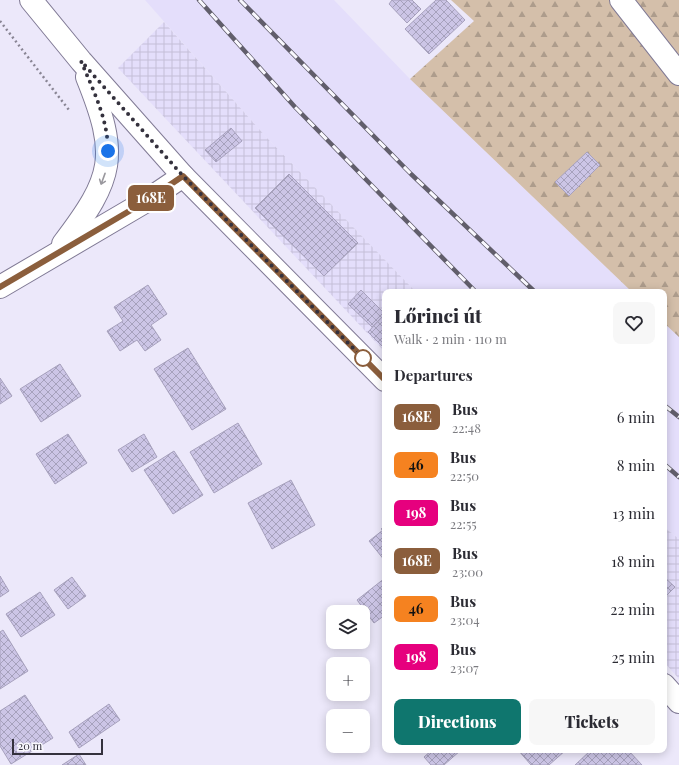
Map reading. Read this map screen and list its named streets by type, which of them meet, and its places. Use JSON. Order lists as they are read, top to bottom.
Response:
{
  "lines": ["bus line 168E"],
  "scale_bar": "20 m",
  "page": {
    "on_map": "168E",
    "heading": [
      ["Lőrinci út", "Walk · 2 min · 110 m"],
      "Departures"
    ],
    "list": [
      {
        "mark": "168E",
        "name": "Bus",
        "note": "22:48",
        "value": "6 min"
      },
      {
        "mark": "46",
        "name": "Bus",
        "note": "22:50",
        "value": "8 min"
      },
      {
        "mark": "198",
        "name": "Bus",
        "note": "22:55",
        "value": "13 min"
      },
      {
        "mark": "168E",
        "name": "Bus",
        "note": "23:00",
        "value": "18 min"
      },
      {
        "mark": "46",
        "name": "Bus",
        "note": "23:04",
        "value": "22 min"
      },
      {
        "mark": "198",
        "name": "Bus",
        "note": "23:07",
        "value": "25 min"
      }
    ],
    "map_buttons": ["+", "−"],
    "buttons": ["Directions", "Tickets"],
    "scale": "20 m"
  }
}
